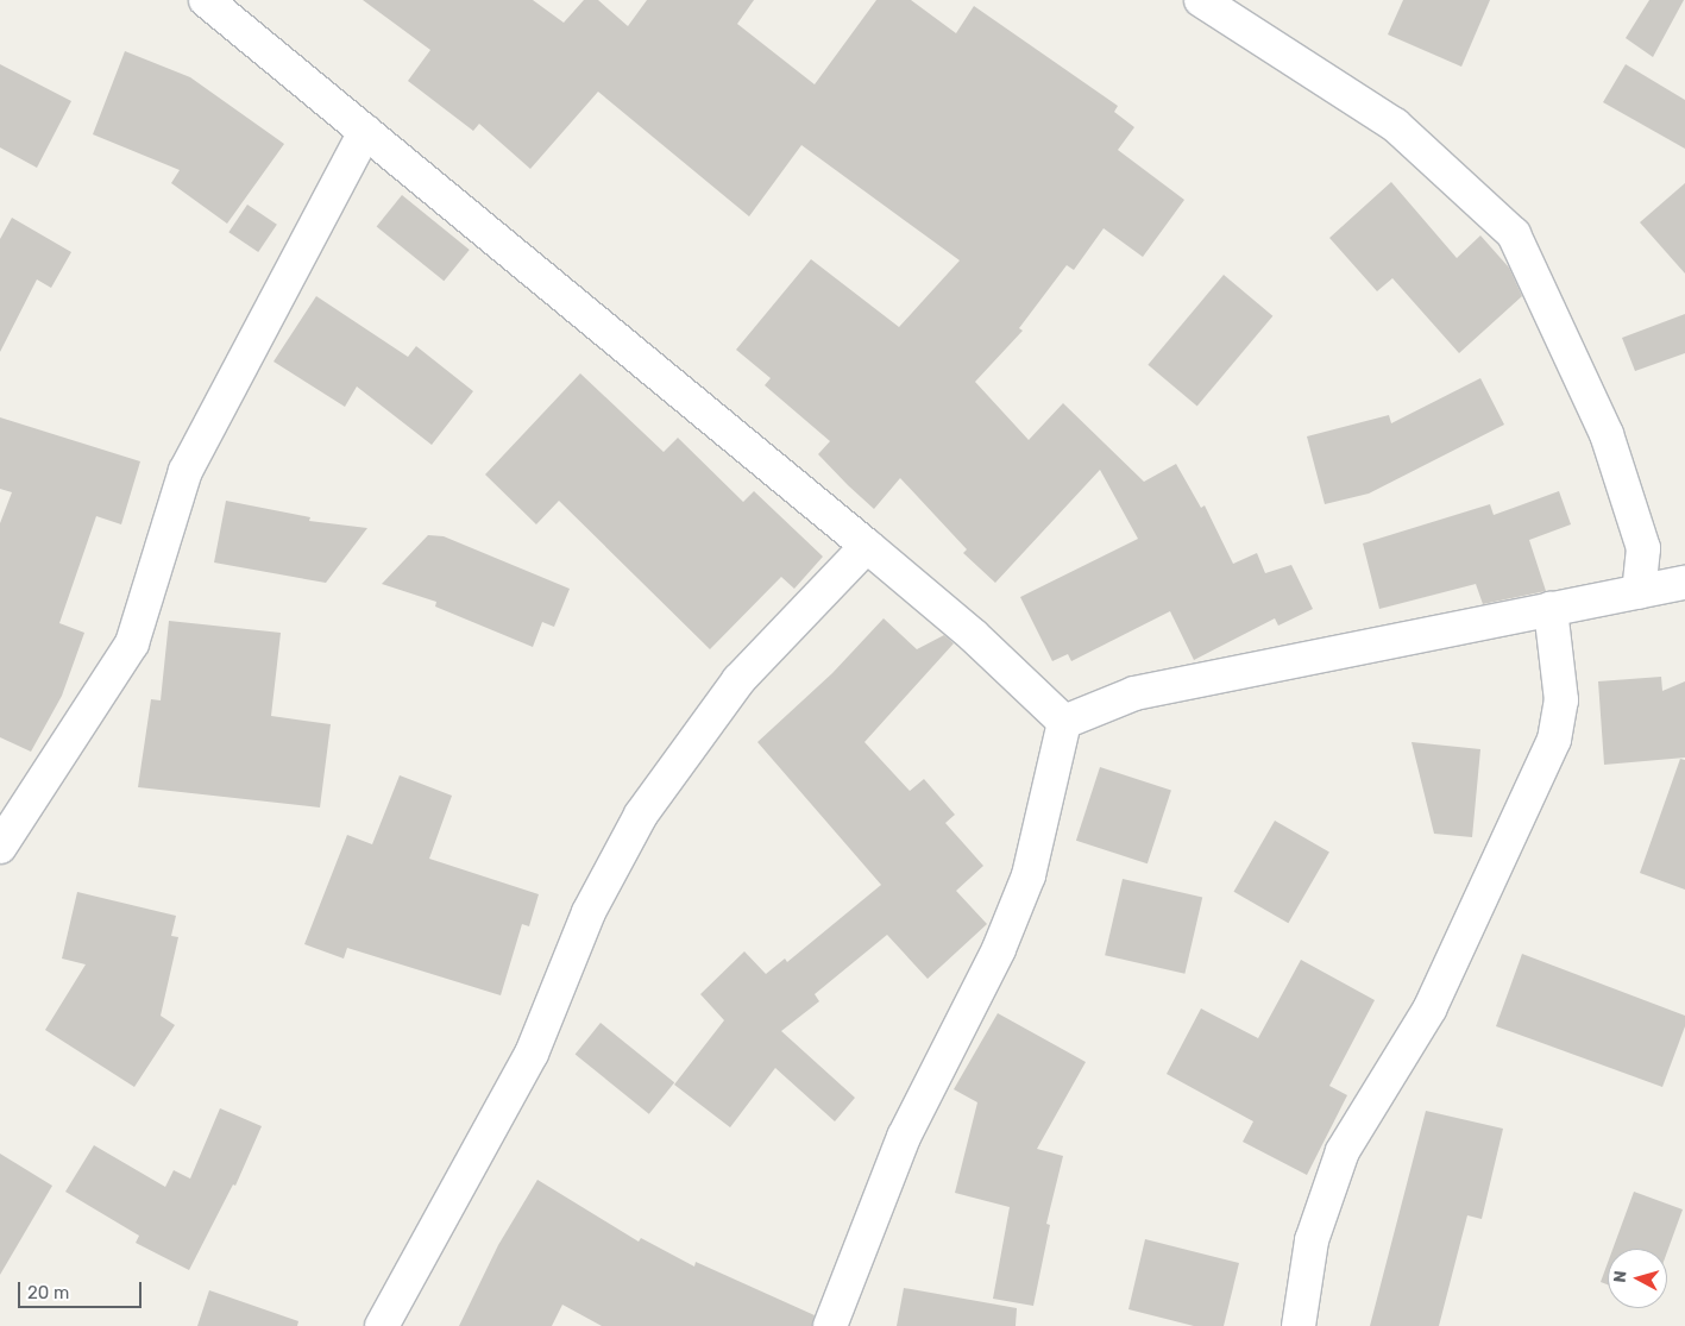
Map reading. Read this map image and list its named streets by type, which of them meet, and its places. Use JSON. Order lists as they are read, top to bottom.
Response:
{
  "scale_bar": "20 m",
  "north": "left"
}
